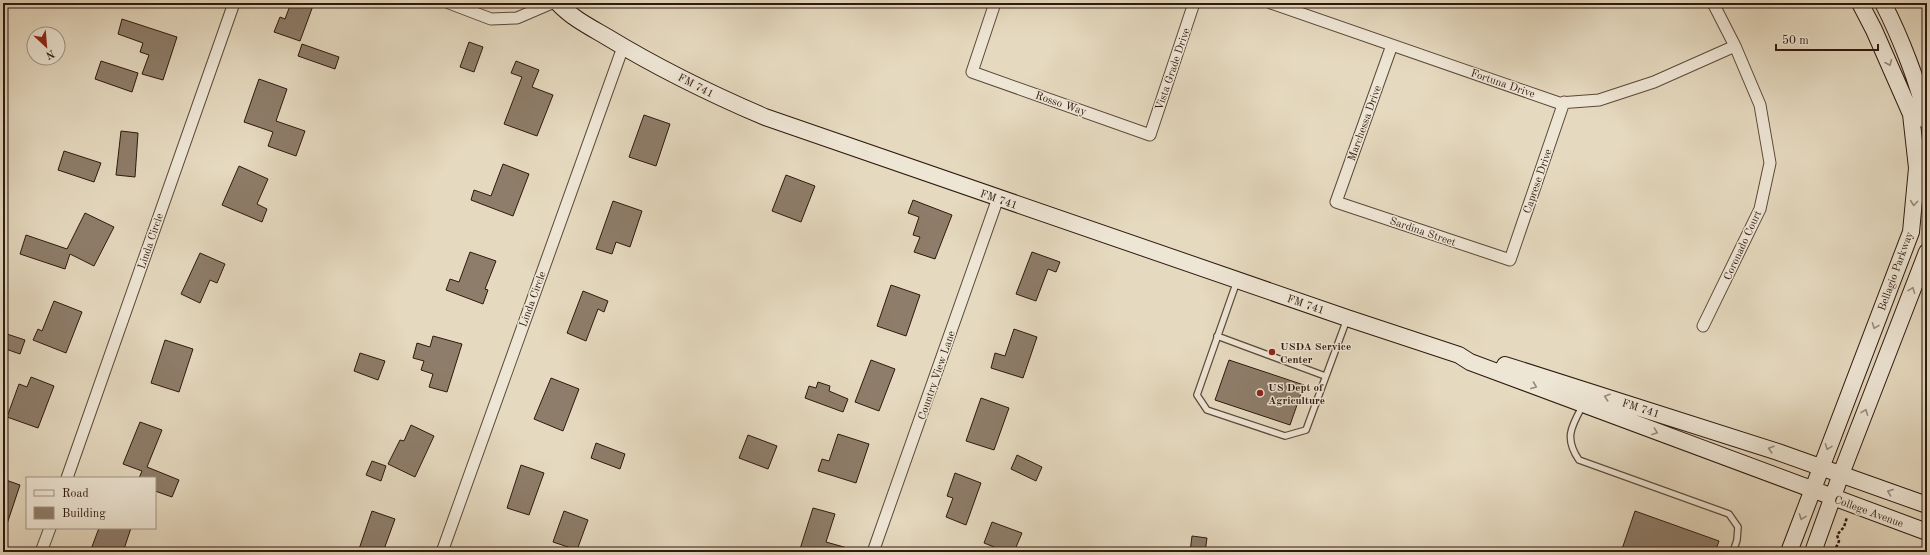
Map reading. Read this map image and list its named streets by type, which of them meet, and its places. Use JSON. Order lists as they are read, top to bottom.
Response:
{
  "streets": {
    "main road": ["FM 741", "Bellagio Parkway", "College Avenue"],
    "street": [
      "Vista Grade Drive",
      "Fortuna Drive",
      "Rosso Way",
      "Marchessa Drive",
      "Caprese Drive",
      "Sardina Street",
      "Linda Circle",
      "Coronado Court",
      "Country View Lane"
    ]
  },
  "crossings": [
    ["Vista Grade Drive", "Rosso Way"],
    ["Fortuna Drive", "Marchessa Drive"],
    ["Fortuna Drive", "Caprese Drive"],
    ["Fortuna Drive", "Coronado Court"],
    ["FM 741", "Linda Circle"],
    ["FM 741", "Bellagio Parkway"],
    ["FM 741", "Country View Lane"],
    ["FM 741", "College Avenue"],
    ["Marchessa Drive", "Sardina Street"],
    ["Caprese Drive", "Sardina Street"],
    ["Bellagio Parkway", "College Avenue"]
  ],
  "places": ["USDA Service Center", "US Dept of Agriculture"],
  "legend": ["Road", "Building"],
  "scale_bar": "50 m",
  "north": "bottom right"
}
